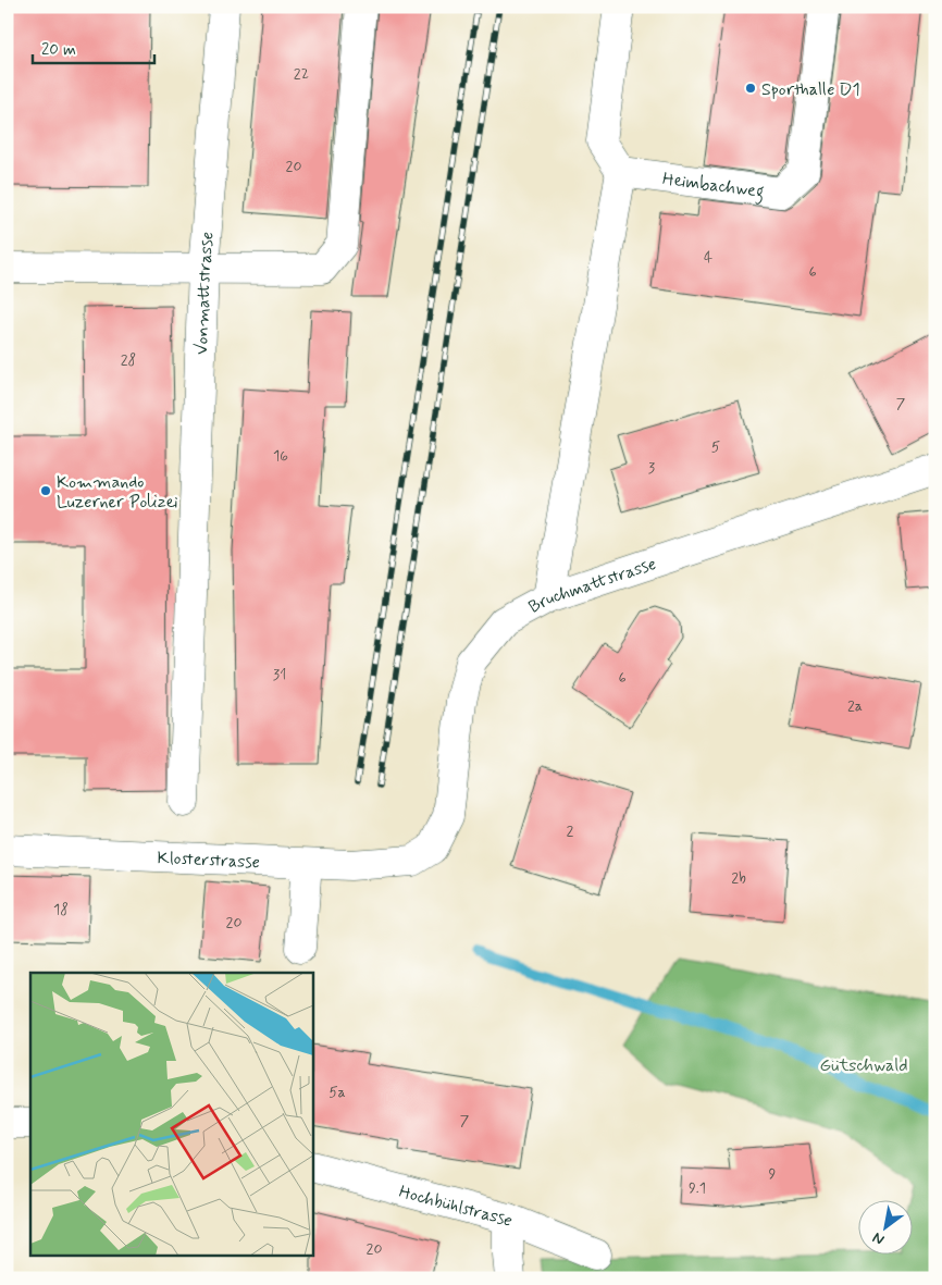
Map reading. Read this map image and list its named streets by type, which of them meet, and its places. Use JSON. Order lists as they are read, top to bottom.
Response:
{
  "streets": {
    "street": [
      "Heimbachweg",
      "Vonmattstrasse",
      "Bruchmattstrasse",
      "Klosterstrasse",
      "Hochbühlstrasse"
    ]
  },
  "crossings": [
    ["Bruchmattstrasse", "Klosterstrasse"]
  ],
  "parks": ["Gütschwald"],
  "places": ["Sporthalle D1", "Kommando Luzerner Polizei"],
  "house_numbers": [
    "22",
    "20",
    "4",
    "6",
    "28",
    "7",
    "5",
    "16",
    "3",
    "31",
    "6",
    "2a",
    "2",
    "2b",
    "18",
    "20",
    "5a",
    "7",
    "9",
    "9.1",
    "20"
  ],
  "scale_bar": "20 m",
  "north": "bottom left"
}
